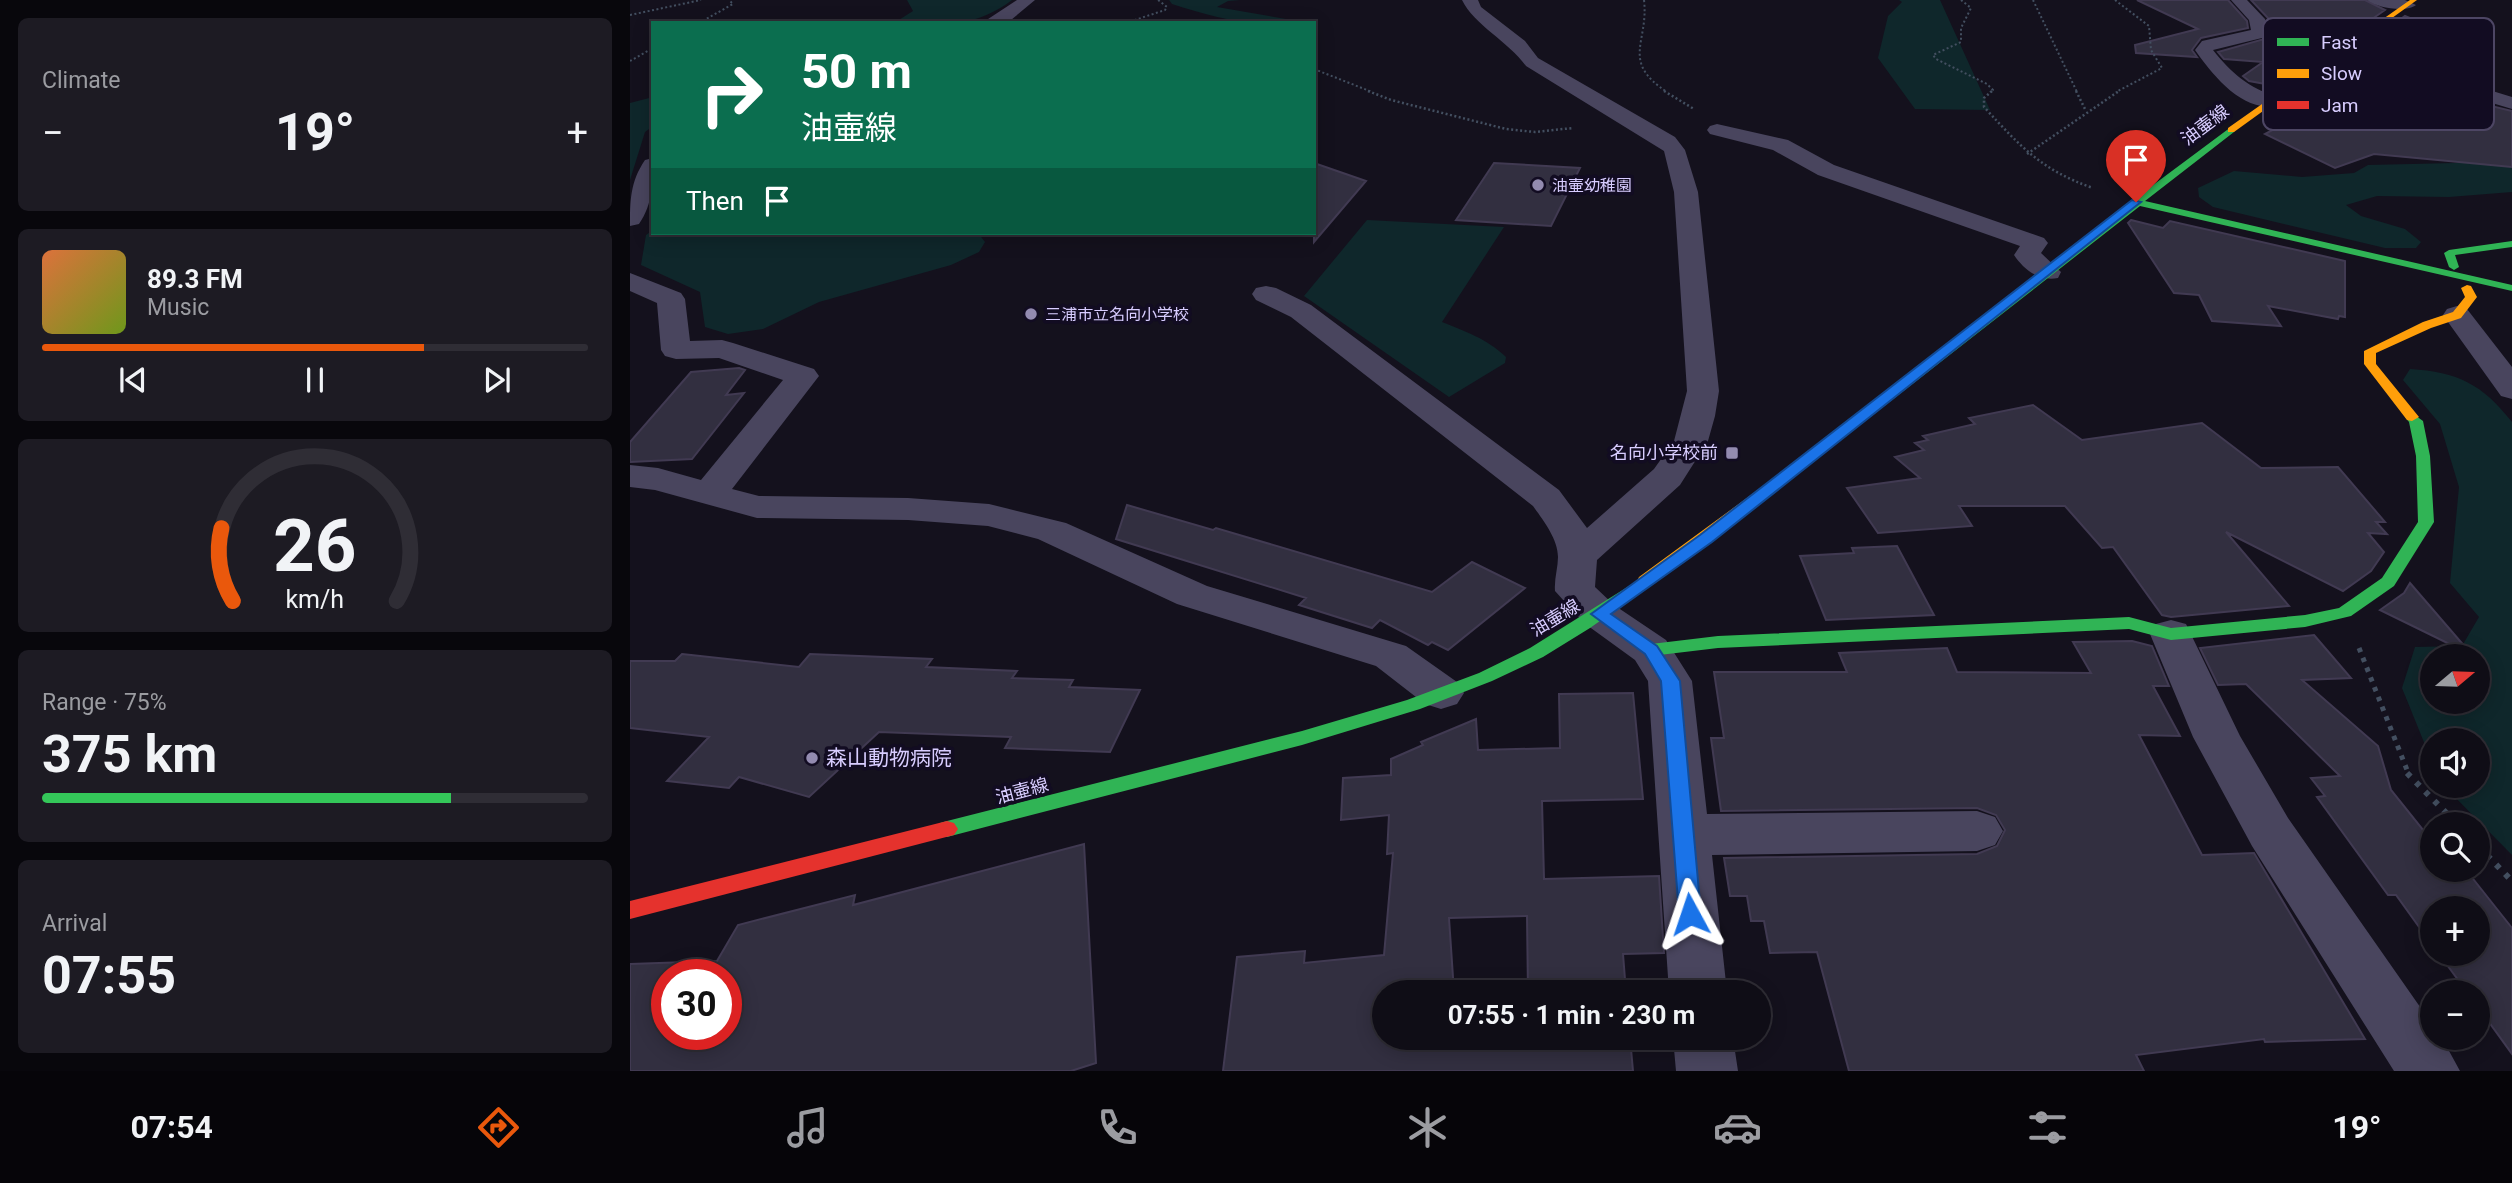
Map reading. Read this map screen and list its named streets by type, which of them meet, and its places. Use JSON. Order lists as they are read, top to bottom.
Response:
{
  "streets": {
    "main road": ["油壷線"]
  },
  "places": {
    "other": ["油壷幼稚園", "三浦市立名向小学校", "森山動物病院"],
    "transit": ["名向小学校前"]
  },
  "legend": ["Fast", "Slow", "Jam"],
  "north": "right",
  "page": {
    "tile": [
      "Climate",
      ["Range · 75%", "375 km"],
      ["Arrival", "07:55"]
    ],
    "turn": ["50 m", "油壷線"],
    "heat": ["−", "19°", "+"],
    "then": "Then",
    "song": ["89.3 FM", "Music"],
    "map_buttons": ["+", "−"],
    "limit": "30",
    "trip": "07:55 · 1 min · 230 m",
    "tabs": ["07:54", "19°"],
    "gauge": ["26", "km/h"]
  }
}
